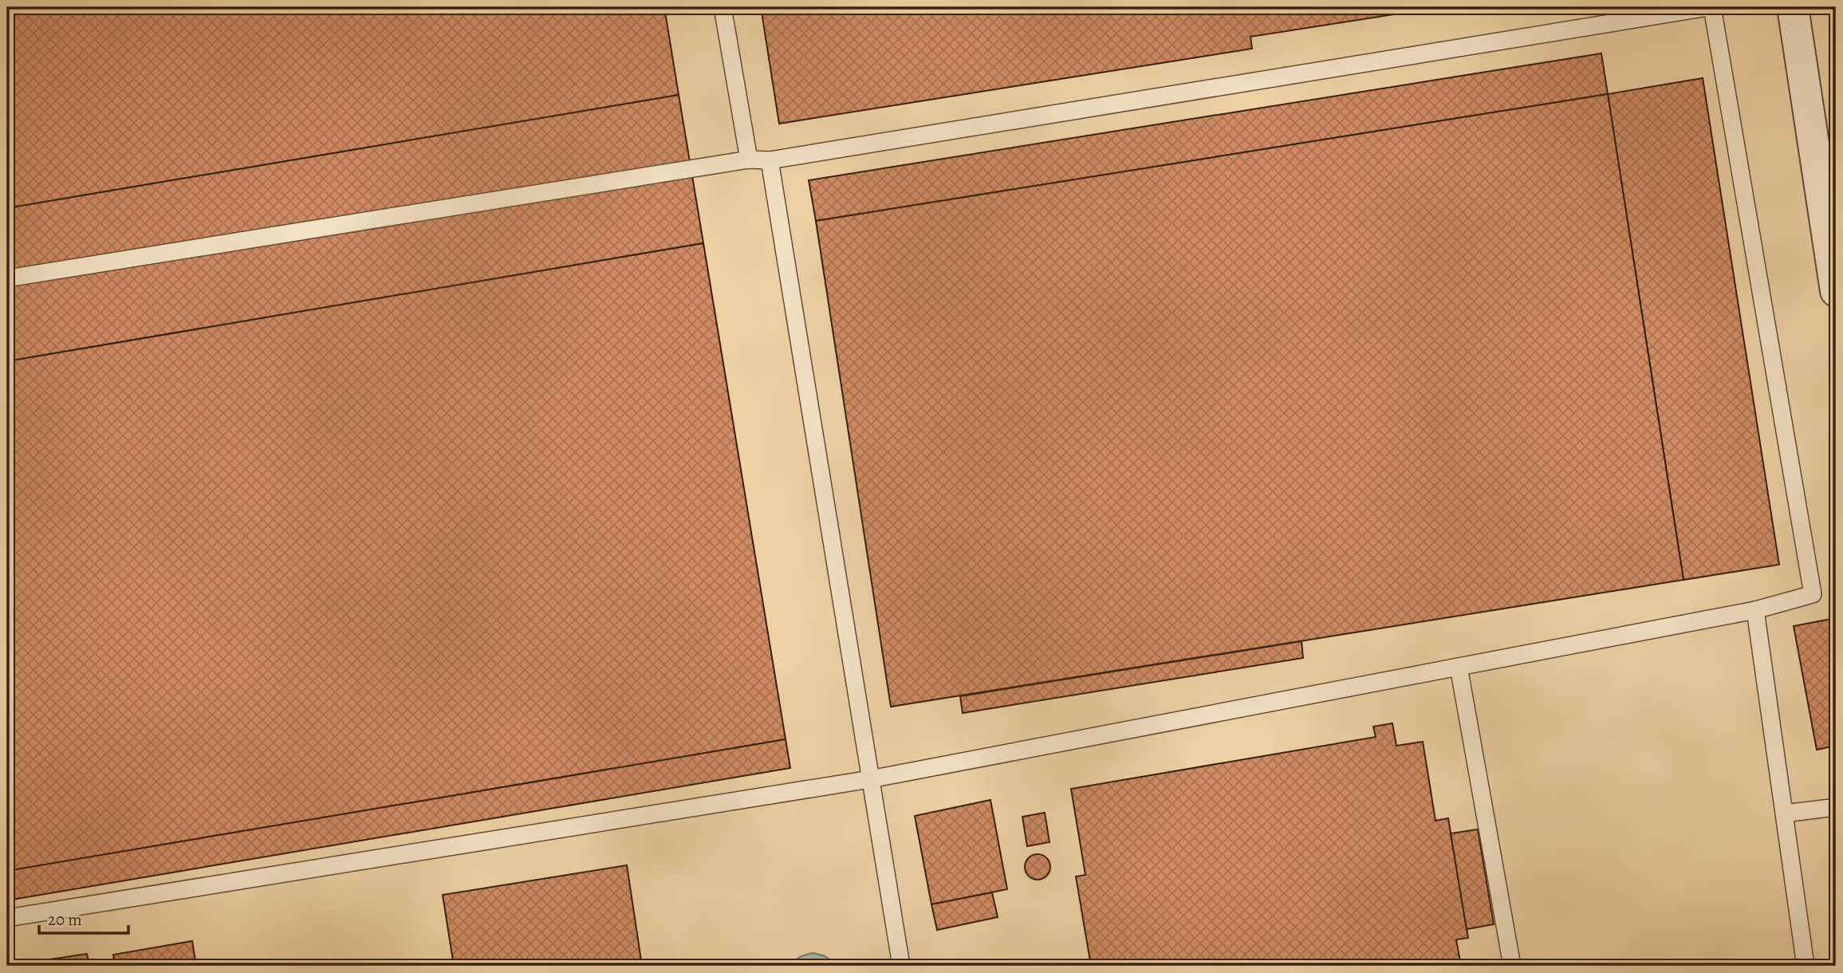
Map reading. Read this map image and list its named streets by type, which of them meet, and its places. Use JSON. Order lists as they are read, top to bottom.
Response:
{
  "scale_bar": "20 m"
}
